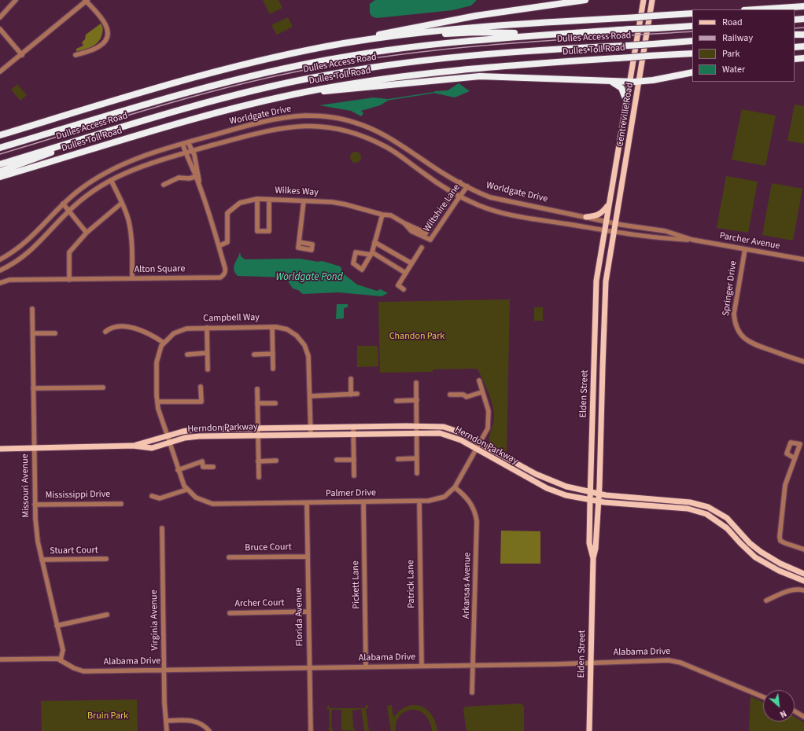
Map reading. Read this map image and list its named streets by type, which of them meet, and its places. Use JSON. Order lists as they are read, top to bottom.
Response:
{
  "streets": {
    "highway": ["Dulles Access Road", "Dulles Toll Road"],
    "main road": ["Centreville Road", "Elden Street", "Herndon Parkway"],
    "street": [
      "Worldgate Drive",
      "Wilkes Way",
      "Wiltshire Lane",
      "Parcher Avenue",
      "Alton Square",
      "Springer Drive",
      "Campbell Way",
      "Missouri Avenue",
      "Palmer Drive",
      "Mississippi Drive",
      "Bruce Court",
      "Stuart Court",
      "Patrick Lane",
      "Pickett Lane",
      "Arkansas Avenue",
      "Archer Court",
      "Florida Avenue",
      "Virginia Avenue",
      "Alabama Drive"
    ]
  },
  "crossings": [
    ["Centreville Road", "Worldgate Drive"],
    ["Centreville Road", "Parcher Avenue"],
    ["Centreville Road", "Elden Street"],
    ["Worldgate Drive", "Wiltshire Lane"],
    ["Worldgate Drive", "Parcher Avenue"],
    ["Worldgate Drive", "Alton Square"],
    ["Worldgate Drive", "Elden Street"],
    ["Wilkes Way", "Wiltshire Lane"],
    ["Wilkes Way", "Alton Square"],
    ["Parcher Avenue", "Springer Drive"],
    ["Parcher Avenue", "Elden Street"],
    ["Campbell Way", "Herndon Parkway"],
    ["Campbell Way", "Palmer Drive"],
    ["Elden Street", "Herndon Parkway"],
    ["Elden Street", "Alabama Drive"],
    ["Herndon Parkway", "Missouri Avenue"],
    ["Herndon Parkway", "Palmer Drive"],
    ["Missouri Avenue", "Mississippi Drive"],
    ["Missouri Avenue", "Stuart Court"],
    ["Missouri Avenue", "Alabama Drive"],
    ["Palmer Drive", "Patrick Lane"],
    ["Palmer Drive", "Pickett Lane"],
    ["Palmer Drive", "Arkansas Avenue"],
    ["Palmer Drive", "Florida Avenue"],
    ["Bruce Court", "Florida Avenue"],
    ["Patrick Lane", "Alabama Drive"],
    ["Pickett Lane", "Alabama Drive"],
    ["Arkansas Avenue", "Alabama Drive"],
    ["Archer Court", "Florida Avenue"],
    ["Florida Avenue", "Alabama Drive"],
    ["Virginia Avenue", "Alabama Drive"]
  ],
  "water": ["Worldgate Pond"],
  "parks": ["Chandon Park", "Bruin Park"],
  "legend": [
    "Road",
    "Railway",
    "Park",
    "Water"
  ],
  "north": "bottom right"
}
